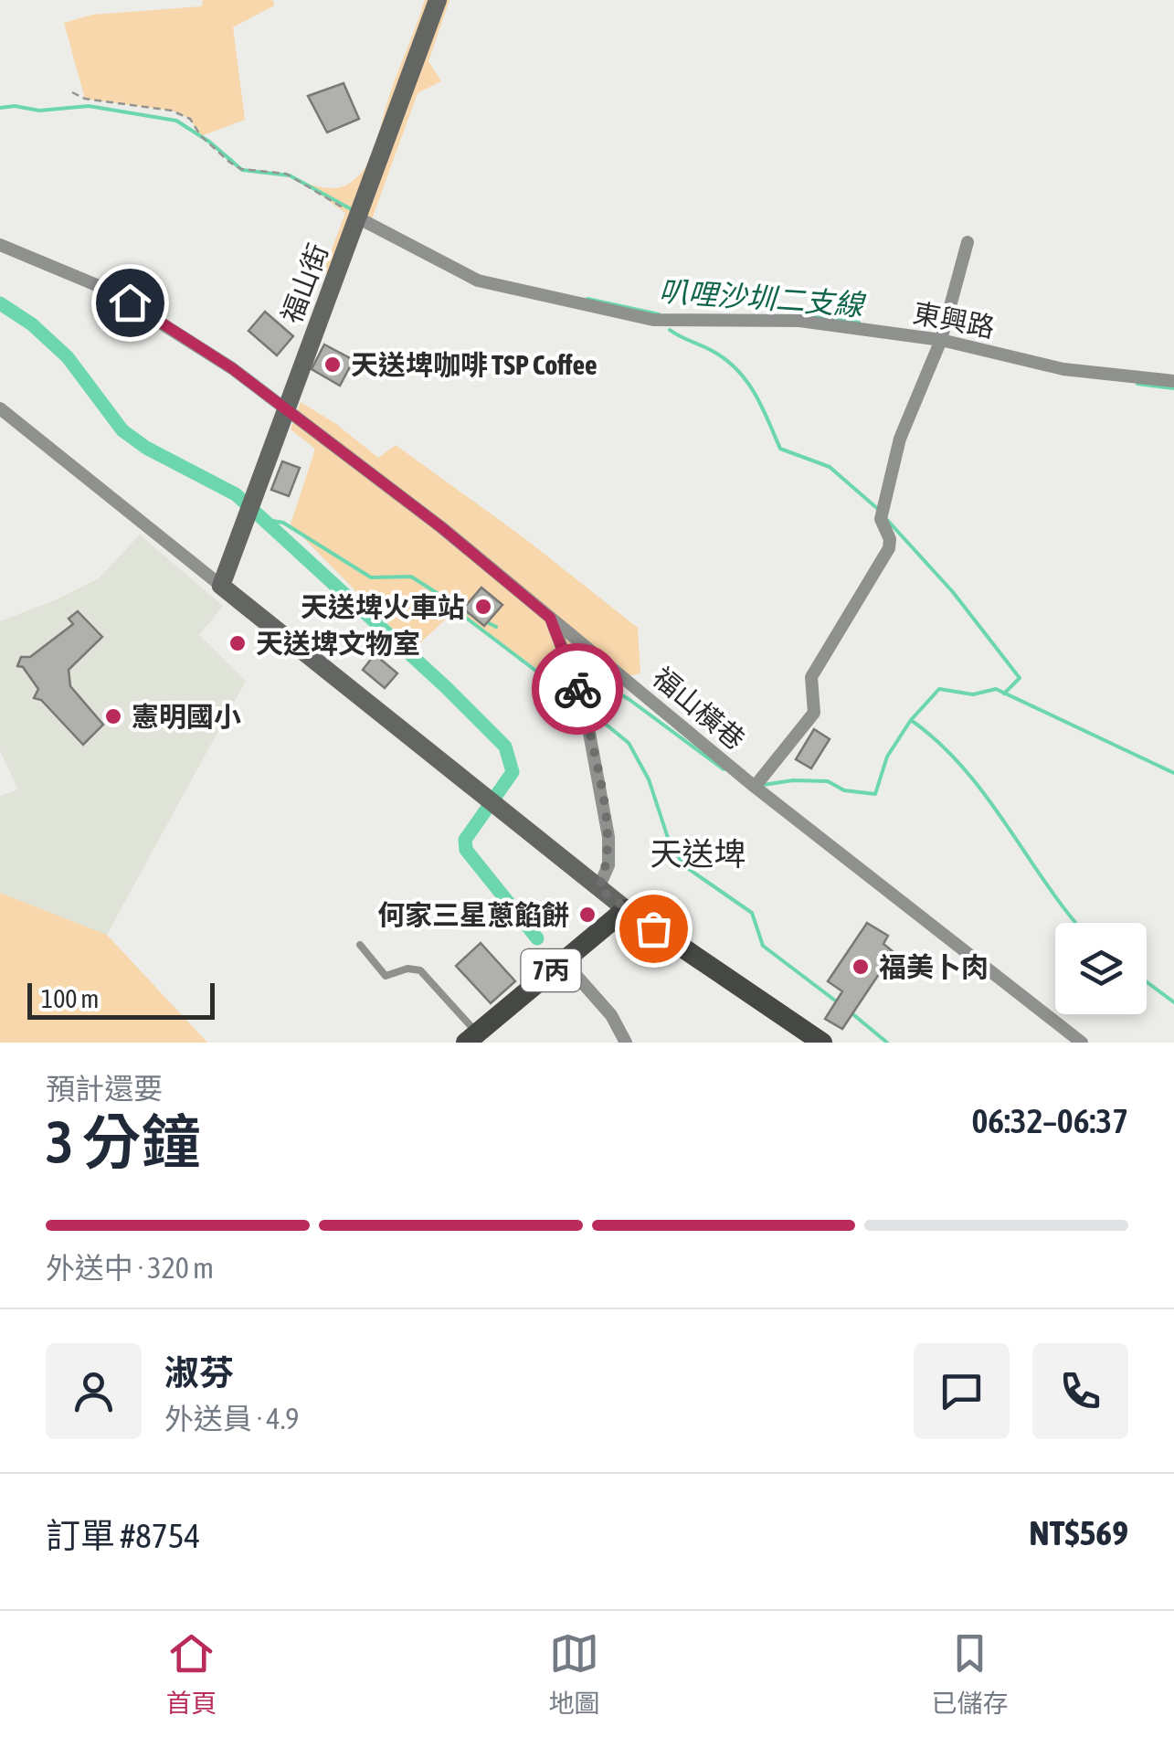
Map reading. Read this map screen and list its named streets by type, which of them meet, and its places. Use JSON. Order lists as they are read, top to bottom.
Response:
{
  "streets": {
    "main road": ["7丙"],
    "street": ["福山街", "東興路", "福山橫巷"]
  },
  "crossings": [
    ["福山街", "東興路"],
    ["福山街", "福山橫巷"]
  ],
  "districts": ["天送埤"],
  "water": ["叭哩沙圳二支線"],
  "places": [
    "天送埤咖啡 TSP Coffee",
    "天送埤火車站",
    "天送埤文物室",
    "憲明國小",
    "何家三星蔥餡餅",
    "福美卜肉"
  ],
  "scale_bar": "100 m",
  "page": {
    "scale": "100 m",
    "heading": ["3 分鐘", "預計還要", "06:32–06:37"],
    "panel": [
      "淑芬",
      "外送員 · 4.9",
      "訂單 #8754",
      "NT$569"
    ],
    "bar": "外送中 · 320 m",
    "tabs": ["首頁", "地圖", "已儲存"]
  }
}
